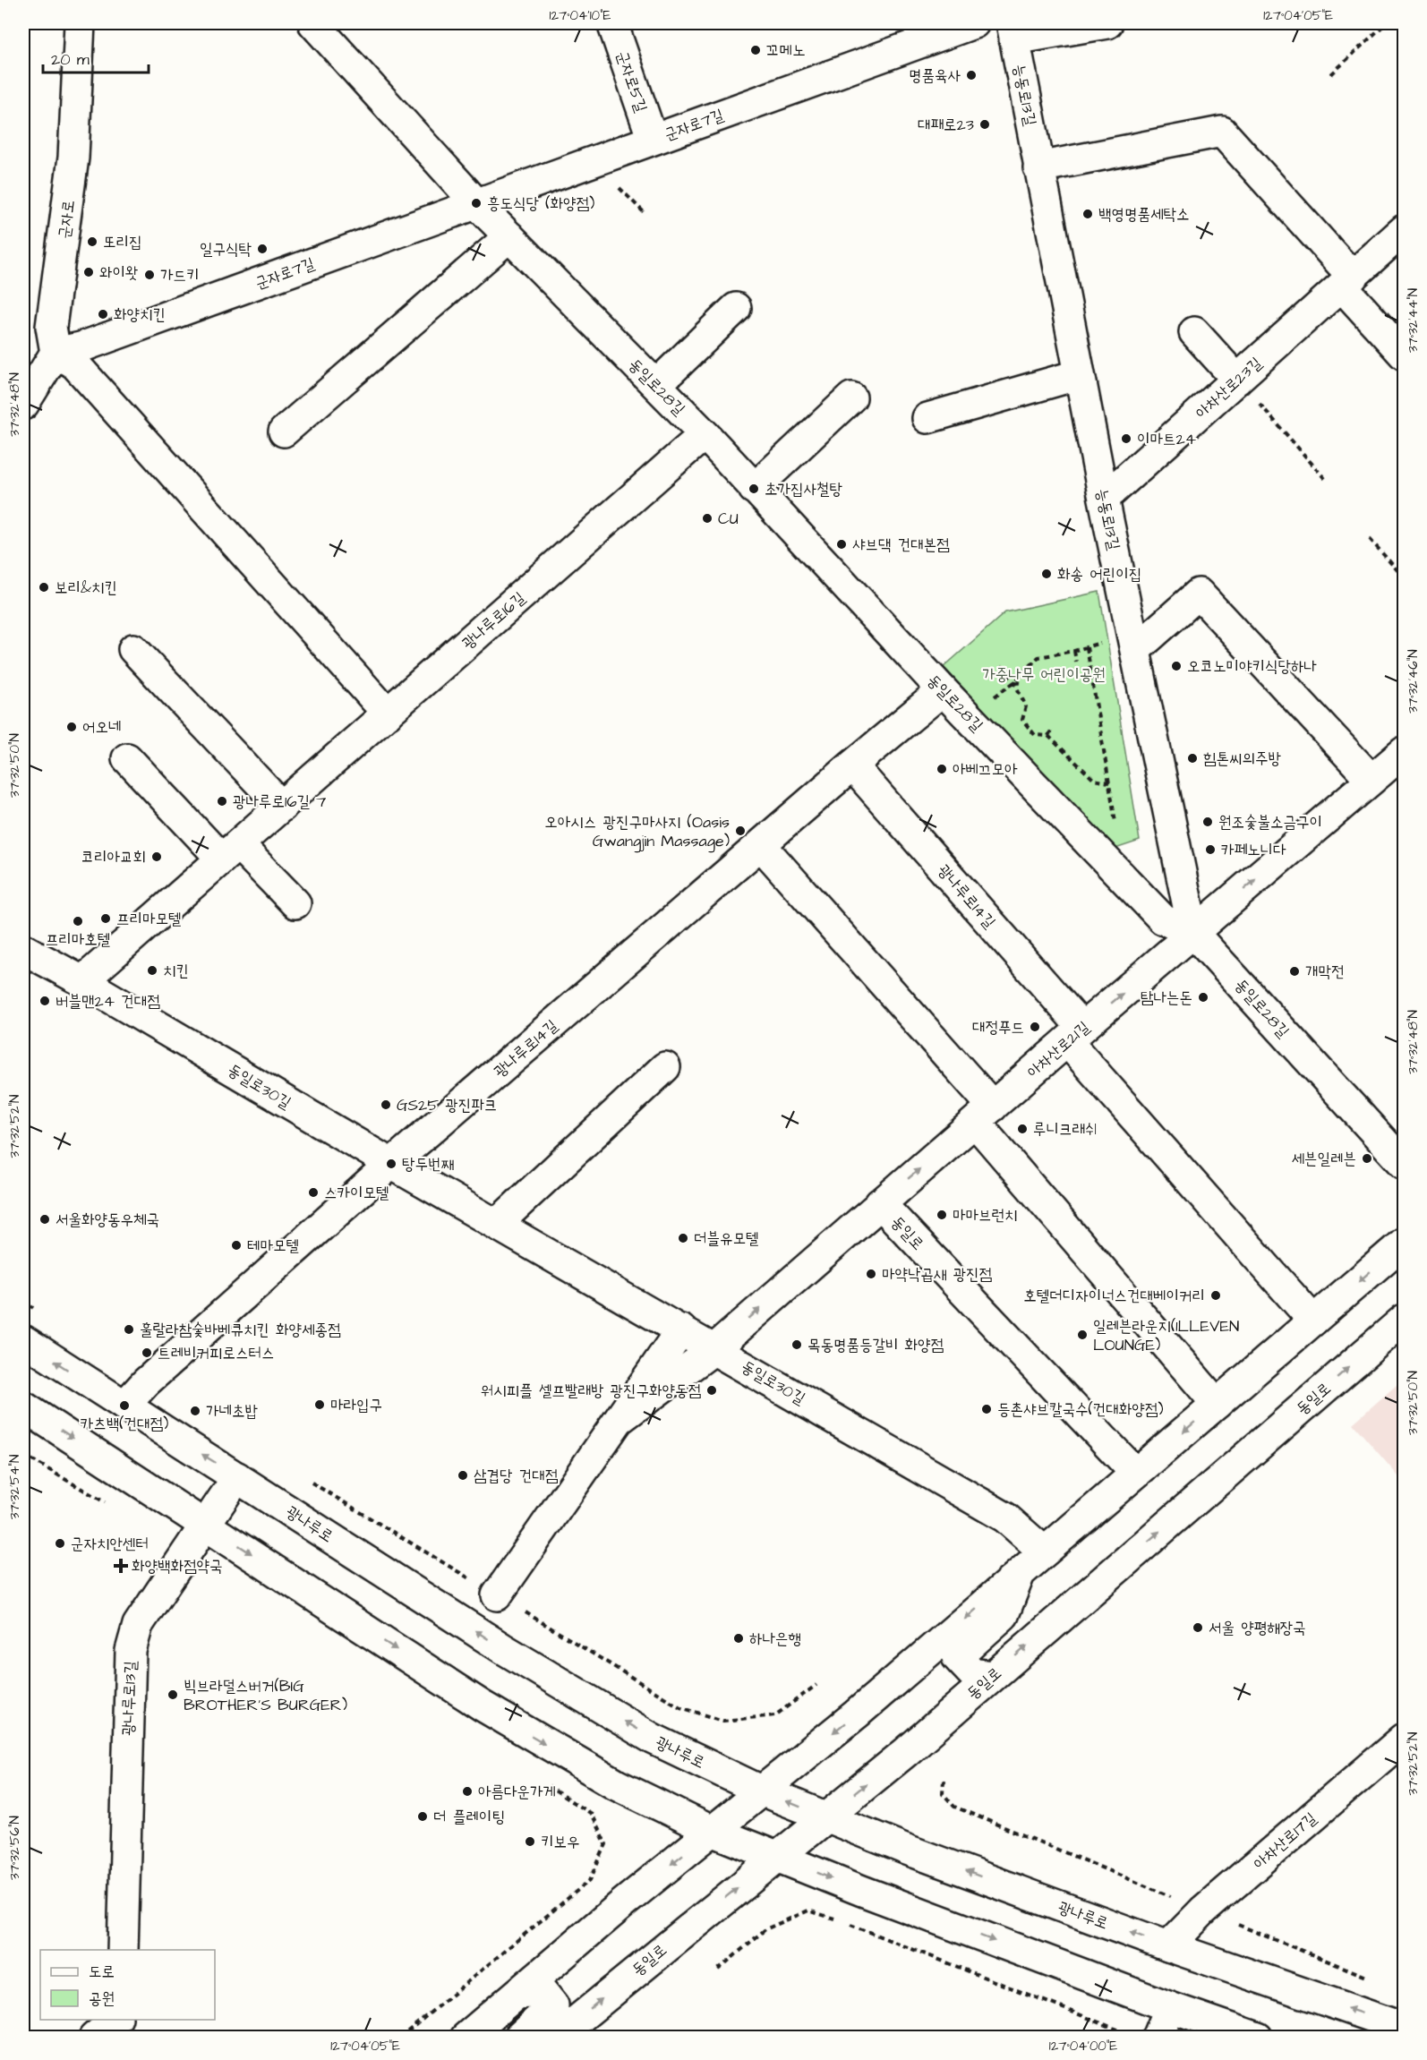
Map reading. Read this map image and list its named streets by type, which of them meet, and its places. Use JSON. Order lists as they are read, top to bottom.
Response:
{
  "streets": {
    "street": [
      "군자로5길",
      "능동로13길",
      "군자로7길",
      "군자로",
      "동일로28길",
      "아차산로23길",
      "광나루로16길",
      "광나루로14길",
      "아차산로21길",
      "동일로30길",
      "동일로",
      "광나루로",
      "광나루로13길",
      "아차산로17길"
    ]
  },
  "crossings": [
    ["군자로5길", "군자로7길"],
    ["능동로13길", "동일로28길"],
    ["능동로13길", "아차산로23길"],
    ["능동로13길", "아차산로21길"],
    ["군자로7길", "군자로"],
    ["군자로7길", "동일로28길"],
    ["동일로28길", "광나루로16길"],
    ["동일로28길", "광나루로14길"],
    ["동일로28길", "아차산로21길"],
    ["광나루로16길", "동일로30길"],
    ["광나루로14길", "아차산로21길"],
    ["광나루로14길", "동일로30길"],
    ["광나루로14길", "광나루로"],
    ["아차산로21길", "동일로30길"],
    ["아차산로21길", "동일로"],
    ["동일로", "광나루로"],
    ["광나루로", "광나루로13길"],
    ["광나루로", "아차산로17길"]
  ],
  "one_way": ["아차산로21길"],
  "parks": ["가중나무 어린이공원"],
  "places": {
    "other": [
      "꼬메노",
      "명품육사",
      "대패로23",
      "흥도식당 (화양점)",
      "백영명품세탁소",
      "또리집",
      "일구식탁",
      "와이왓",
      "가드키",
      "화양치킨",
      "이마트24",
      "초가집사철탕",
      "CU",
      "샤브댁 건대본점",
      "화송 어린이집",
      "보리&치킨",
      "오코노미야키식당하나",
      "어오네",
      "힘톤씨의주방",
      "아베끄모아",
      "광나루로16길 7",
      "원조숯불소금구이",
      "오아시스 광진구마사지 (Oasis Gwangjin Massage)",
      "카페노니다",
      "코리아교회",
      "프리마모텔",
      "프리마호텔",
      "치킨",
      "개막전",
      "탐나는돈",
      "버블맨24 건대점",
      "대정푸드",
      "GS25 광진파크",
      "루니크래쉬",
      "세븐일레븐",
      "탕두번째",
      "스카이모텔",
      "마마브런치",
      "서울화양동우체국",
      "더블유모텔",
      "테마모텔",
      "마약낙곱새 광진점",
      "호텔더디자이너스건대베이커리",
      "훌랄라참숯바베큐치킨 화양세종점",
      "일레븐라운지(1LLEVEN LOUNGE)",
      "목동명품등갈비 화양점",
      "트레비커피로스터스",
      "워시피플 셀프빨래방 광진구화양동점",
      "마라입구",
      "카츠백(건대점)",
      "등촌샤브칼국수(건대화양점)",
      "가네초밥",
      "삼겹당 건대점",
      "군자치안센터",
      "서울 양평해장국",
      "하나은행",
      "빅브라덜스버거(BIG BROTHER'S BURGER)",
      "아름다운가게",
      "더 플레이팅",
      "키보우"
    ],
    "health": ["화양백화점약국"]
  },
  "legend": ["도로", "공원"],
  "scale_bar": "20 m",
  "coordinates": [
    "127°04'10\"E",
    "127°04'05\"E",
    "37°32'44\"N",
    "37°32'48\"N",
    "37°32'46\"N",
    "37°32'50\"N",
    "37°32'52\"N",
    "37°32'54\"N",
    "37°32'56\"N",
    "127°04'00\"E"
  ]
}
